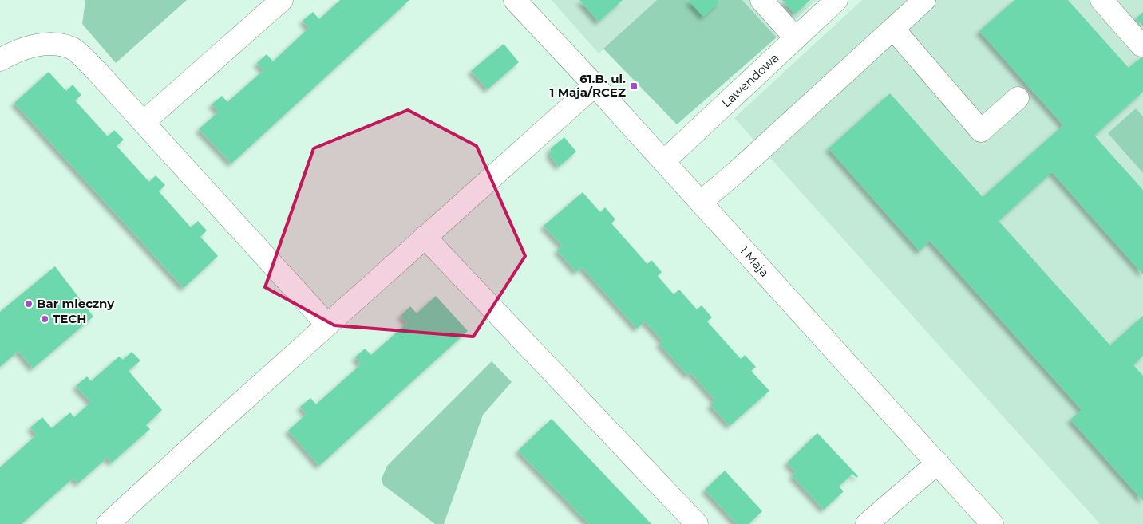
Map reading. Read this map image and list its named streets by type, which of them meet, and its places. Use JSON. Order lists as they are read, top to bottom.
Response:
{
  "streets": {
    "street": ["Lawendowa", "1 Maja"]
  },
  "crossings": [
    ["Lawendowa", "1 Maja"]
  ],
  "places": {
    "transit": ["61.B. ul. 1 Maja/RCEZ"],
    "other": ["Bar mleczny", "TECH"]
  }
}
